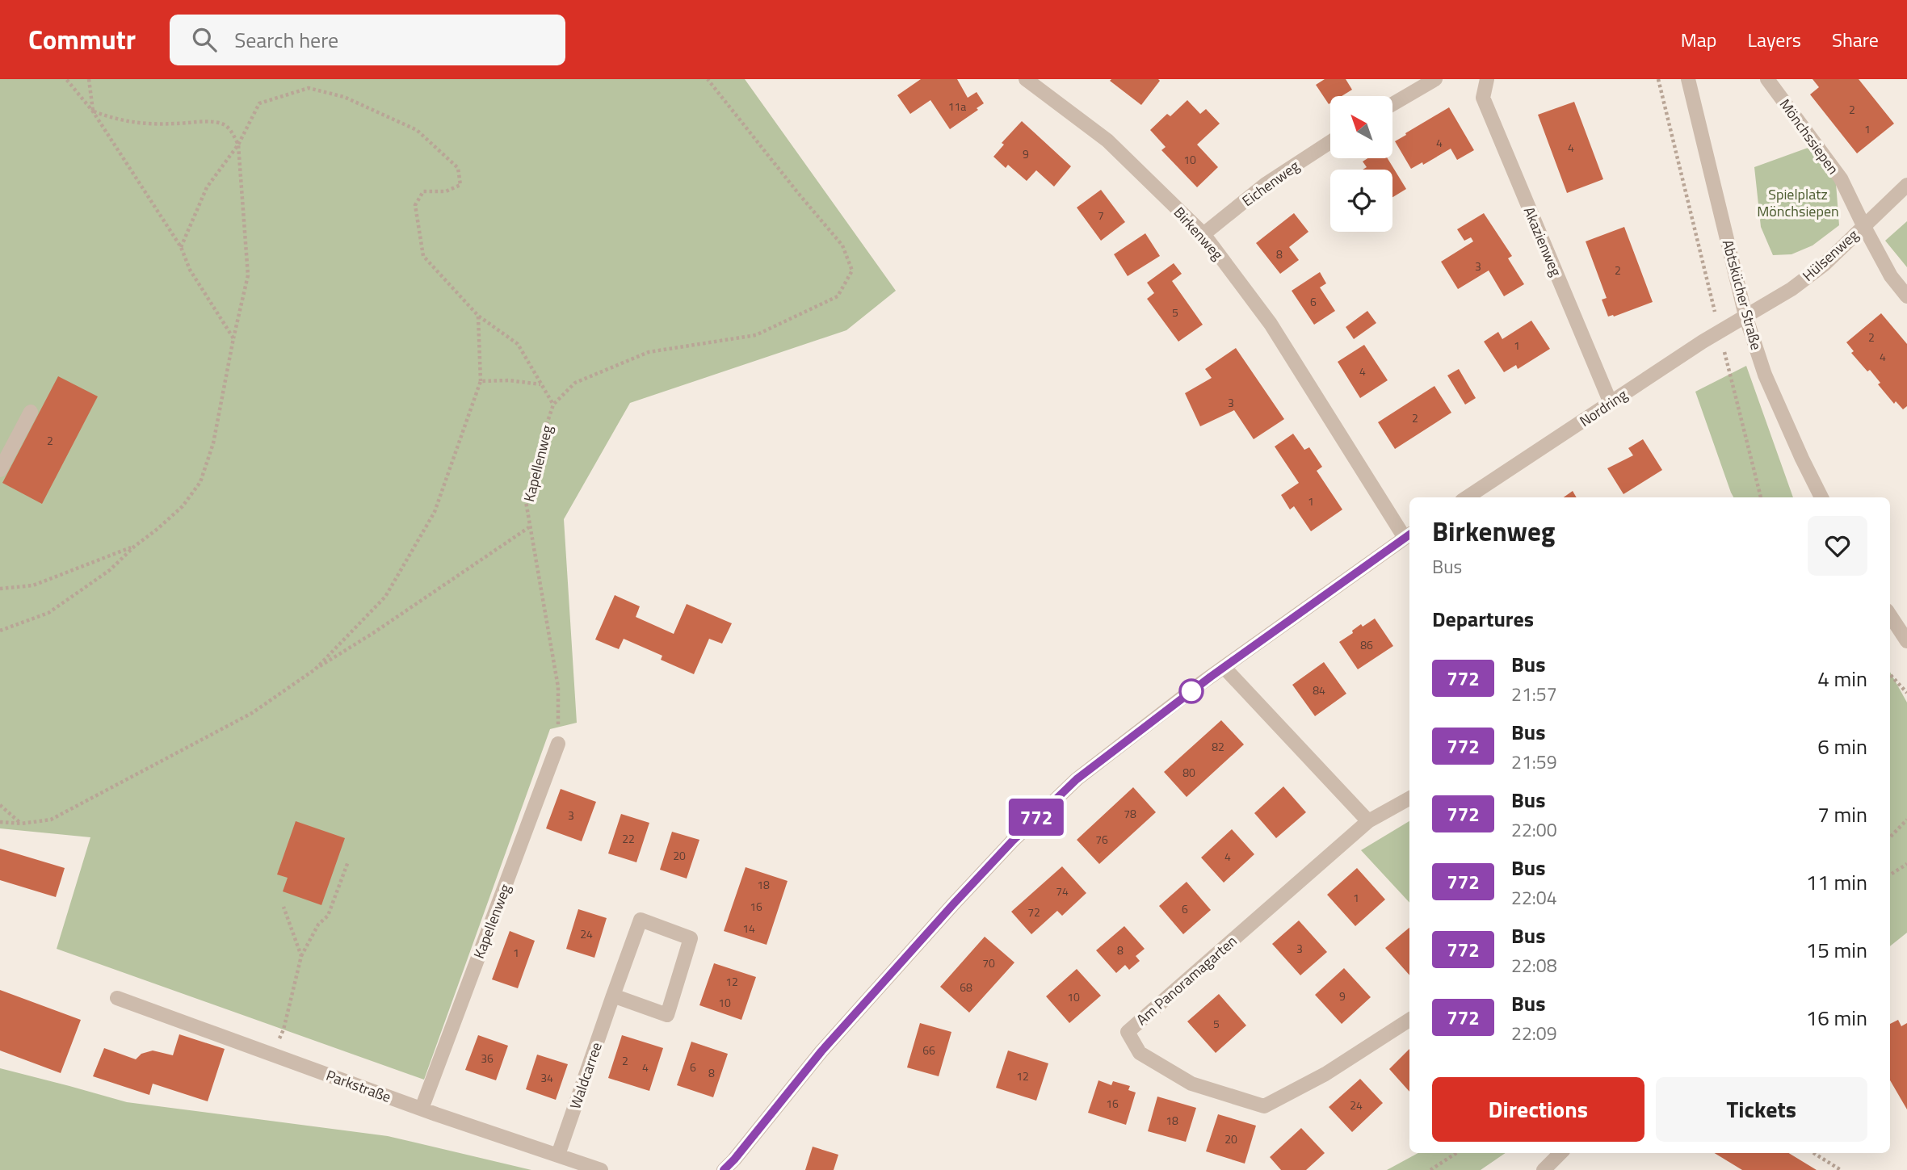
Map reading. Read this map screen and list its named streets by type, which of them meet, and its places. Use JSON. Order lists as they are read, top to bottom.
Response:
{
  "streets": {
    "street": [
      "Mönchssiepen",
      "Eichenweg",
      "Birkenweg",
      "Akazienweg",
      "Hülsenweg",
      "Abtskücher Straße",
      "Nordring",
      "Kapellenweg",
      "Am Panoramagarten",
      "Waldcarree",
      "Parkstraße"
    ]
  },
  "crossings": [
    ["Mönchssiepen", "Hülsenweg"],
    ["Eichenweg", "Birkenweg"],
    ["Akazienweg", "Nordring"],
    ["Hülsenweg", "Abtskücher Straße"],
    ["Hülsenweg", "Nordring"],
    ["Abtskücher Straße", "Nordring"],
    ["Kapellenweg", "Parkstraße"],
    ["Waldcarree", "Parkstraße"]
  ],
  "parks": ["Spielplatz Mönchsiepen"],
  "lines": ["bus line 772"],
  "house_numbers": [
    "11a",
    "2",
    "1",
    "4",
    "4",
    "9",
    "10",
    "7",
    "8",
    "3",
    "2",
    "6",
    "5",
    "2",
    "1",
    "4",
    "4",
    "3",
    "2",
    "2",
    "1",
    "86",
    "84",
    "82",
    "80",
    "78",
    "3",
    "22",
    "76",
    "20",
    "4",
    "18",
    "74",
    "1",
    "16",
    "6",
    "72",
    "14",
    "24",
    "3",
    "8",
    "1",
    "70",
    "12",
    "68",
    "9",
    "10",
    "10",
    "5",
    "66",
    "36",
    "2",
    "4",
    "6",
    "8",
    "12",
    "34",
    "16",
    "24",
    "18",
    "20"
  ],
  "north": "top left",
  "page": {
    "header": "Commutr",
    "search": "Search here",
    "nav": ["Map", "Layers", "Share"],
    "on_map": "772",
    "heading": [
      ["Birkenweg", "Bus"],
      "Departures"
    ],
    "list": [
      {
        "mark": "772",
        "name": "Bus",
        "note": "21:57",
        "value": "4 min"
      },
      {
        "mark": "772",
        "name": "Bus",
        "note": "21:59",
        "value": "6 min"
      },
      {
        "mark": "772",
        "name": "Bus",
        "note": "22:00",
        "value": "7 min"
      },
      {
        "mark": "772",
        "name": "Bus",
        "note": "22:04",
        "value": "11 min"
      },
      {
        "mark": "772",
        "name": "Bus",
        "note": "22:08",
        "value": "15 min"
      },
      {
        "mark": "772",
        "name": "Bus",
        "note": "22:09",
        "value": "16 min"
      }
    ],
    "buttons": ["Directions", "Tickets"]
  }
}
